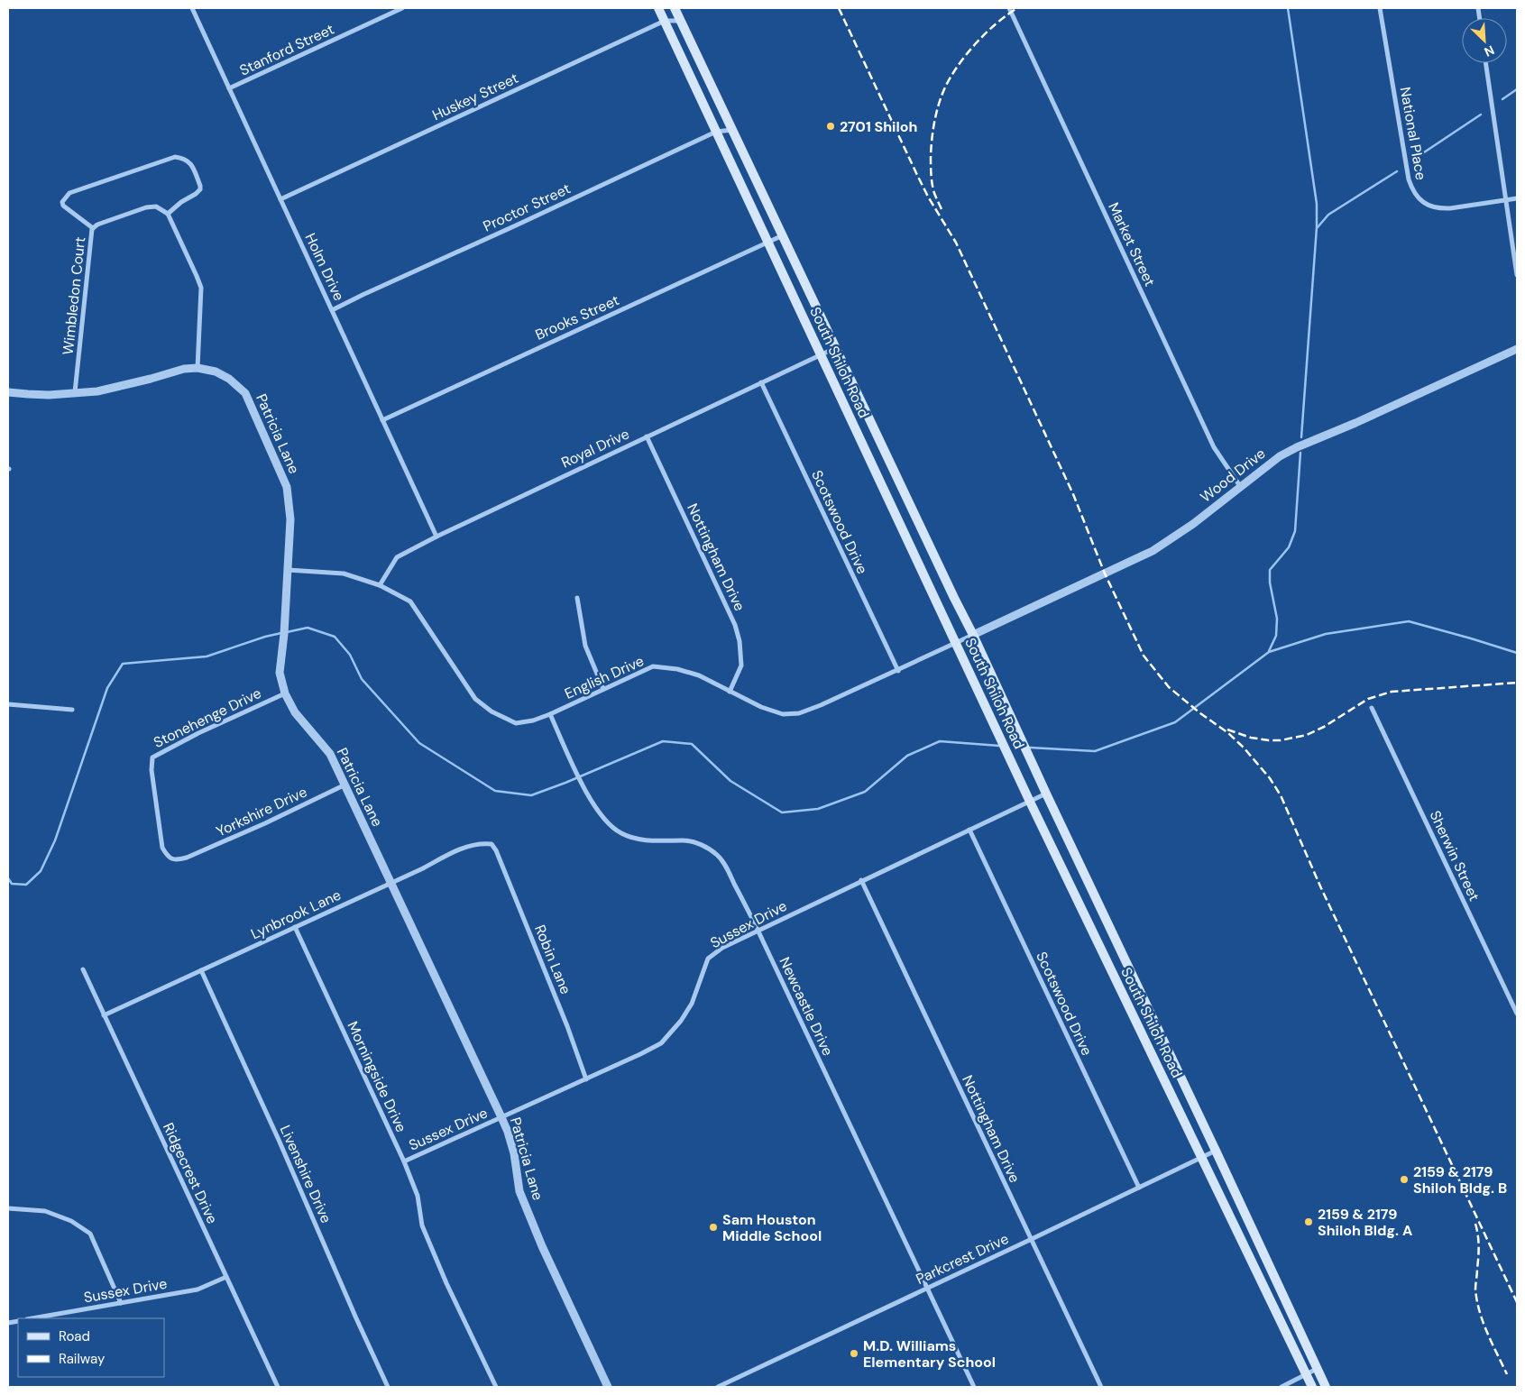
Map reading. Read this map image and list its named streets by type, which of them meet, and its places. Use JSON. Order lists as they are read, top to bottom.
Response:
{
  "streets": {
    "main road": ["South Shiloh Road"],
    "street": [
      "Stanford Street",
      "Huskey Street",
      "National Place",
      "Proctor Street",
      "Market Street",
      "Holm Drive",
      "Wimbledon Court",
      "Brooks Street",
      "Patricia Lane",
      "Royal Drive",
      "Wood Drive",
      "Scotswood Drive",
      "Nottingham Drive",
      "English Drive",
      "Stonehenge Drive",
      "Yorkshire Drive",
      "Sherwin Street",
      "Lynbrook Lane",
      "Sussex Drive",
      "Robin Lane",
      "Newcastle Drive",
      "Morningside Drive",
      "Ridgecrest Drive",
      "Livenshire Drive",
      "Parkcrest Drive"
    ]
  },
  "crossings": [
    ["Stanford Street", "Holm Drive"],
    ["Huskey Street", "Holm Drive"],
    ["Huskey Street", "South Shiloh Road"],
    ["Proctor Street", "Holm Drive"],
    ["Proctor Street", "South Shiloh Road"],
    ["Market Street", "Wood Drive"],
    ["Holm Drive", "Brooks Street"],
    ["Holm Drive", "Royal Drive"],
    ["Wimbledon Court", "Patricia Lane"],
    ["Brooks Street", "South Shiloh Road"],
    ["South Shiloh Road", "Royal Drive"],
    ["South Shiloh Road", "Wood Drive"],
    ["South Shiloh Road", "English Drive"],
    ["South Shiloh Road", "Sussex Drive"],
    ["South Shiloh Road", "Parkcrest Drive"],
    ["Patricia Lane", "English Drive"],
    ["Patricia Lane", "Stonehenge Drive"],
    ["Patricia Lane", "Yorkshire Drive"],
    ["Patricia Lane", "Lynbrook Lane"],
    ["Patricia Lane", "Sussex Drive"],
    ["Royal Drive", "Scotswood Drive"],
    ["Royal Drive", "Nottingham Drive"],
    ["Royal Drive", "English Drive"],
    ["Wood Drive", "English Drive"],
    ["Scotswood Drive", "English Drive"],
    ["Scotswood Drive", "Sussex Drive"],
    ["Scotswood Drive", "Parkcrest Drive"],
    ["Nottingham Drive", "English Drive"],
    ["Nottingham Drive", "Sussex Drive"],
    ["Nottingham Drive", "Parkcrest Drive"],
    ["English Drive", "Newcastle Drive"],
    ["Stonehenge Drive", "Yorkshire Drive"],
    ["Lynbrook Lane", "Robin Lane"],
    ["Lynbrook Lane", "Morningside Drive"],
    ["Lynbrook Lane", "Ridgecrest Drive"],
    ["Lynbrook Lane", "Livenshire Drive"],
    ["Sussex Drive", "Robin Lane"],
    ["Sussex Drive", "Newcastle Drive"],
    ["Sussex Drive", "Morningside Drive"],
    ["Sussex Drive", "Ridgecrest Drive"],
    ["Newcastle Drive", "Parkcrest Drive"]
  ],
  "places": [
    "2701 Shiloh",
    "2159 & 2179 Shiloh Bldg. B",
    "2159 & 2179 Shiloh Bldg. A",
    "Sam Houston Middle School",
    "M.D. Williams Elementary School"
  ],
  "legend": ["Road", "Railway"],
  "north": "bottom right"
}
